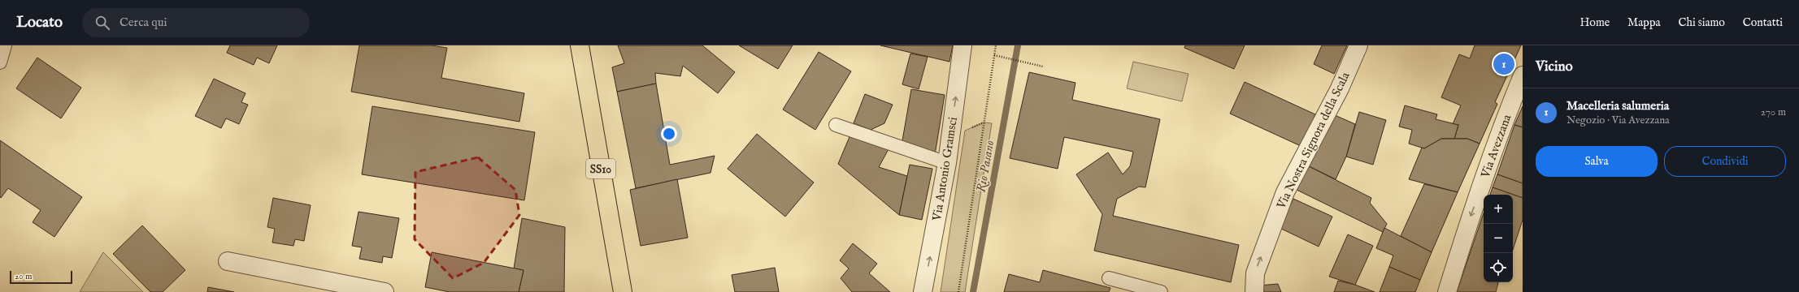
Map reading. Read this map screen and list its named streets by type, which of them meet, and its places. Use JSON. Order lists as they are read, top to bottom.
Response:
{
  "streets": {
    "main road": ["SS10"],
    "street": ["Via Nostra Signora della Scala", "Via Avezzana", "Via Antonio Gramsci"]
  },
  "one_way": ["Via Nostra Signora della Scala", "Via Avezzana", "Via Antonio Gramsci"],
  "water": ["Rio Pasano"],
  "scale_bar": "20 m",
  "page": {
    "header": "Locato",
    "search": "Cerca qui",
    "nav": [
      "Home",
      "Mappa",
      "Chi siamo",
      "Contatti"
    ],
    "heading": "Vicino",
    "pins": "1",
    "list": [
      {
        "mark": "1",
        "name": "Macelleria salumeria",
        "note": "Negozio · Via Avezzana",
        "value": "270 m"
      }
    ],
    "buttons": ["Salva", "Condividi"],
    "map_buttons": ["+", "−"],
    "scale": "20 m"
  }
}
